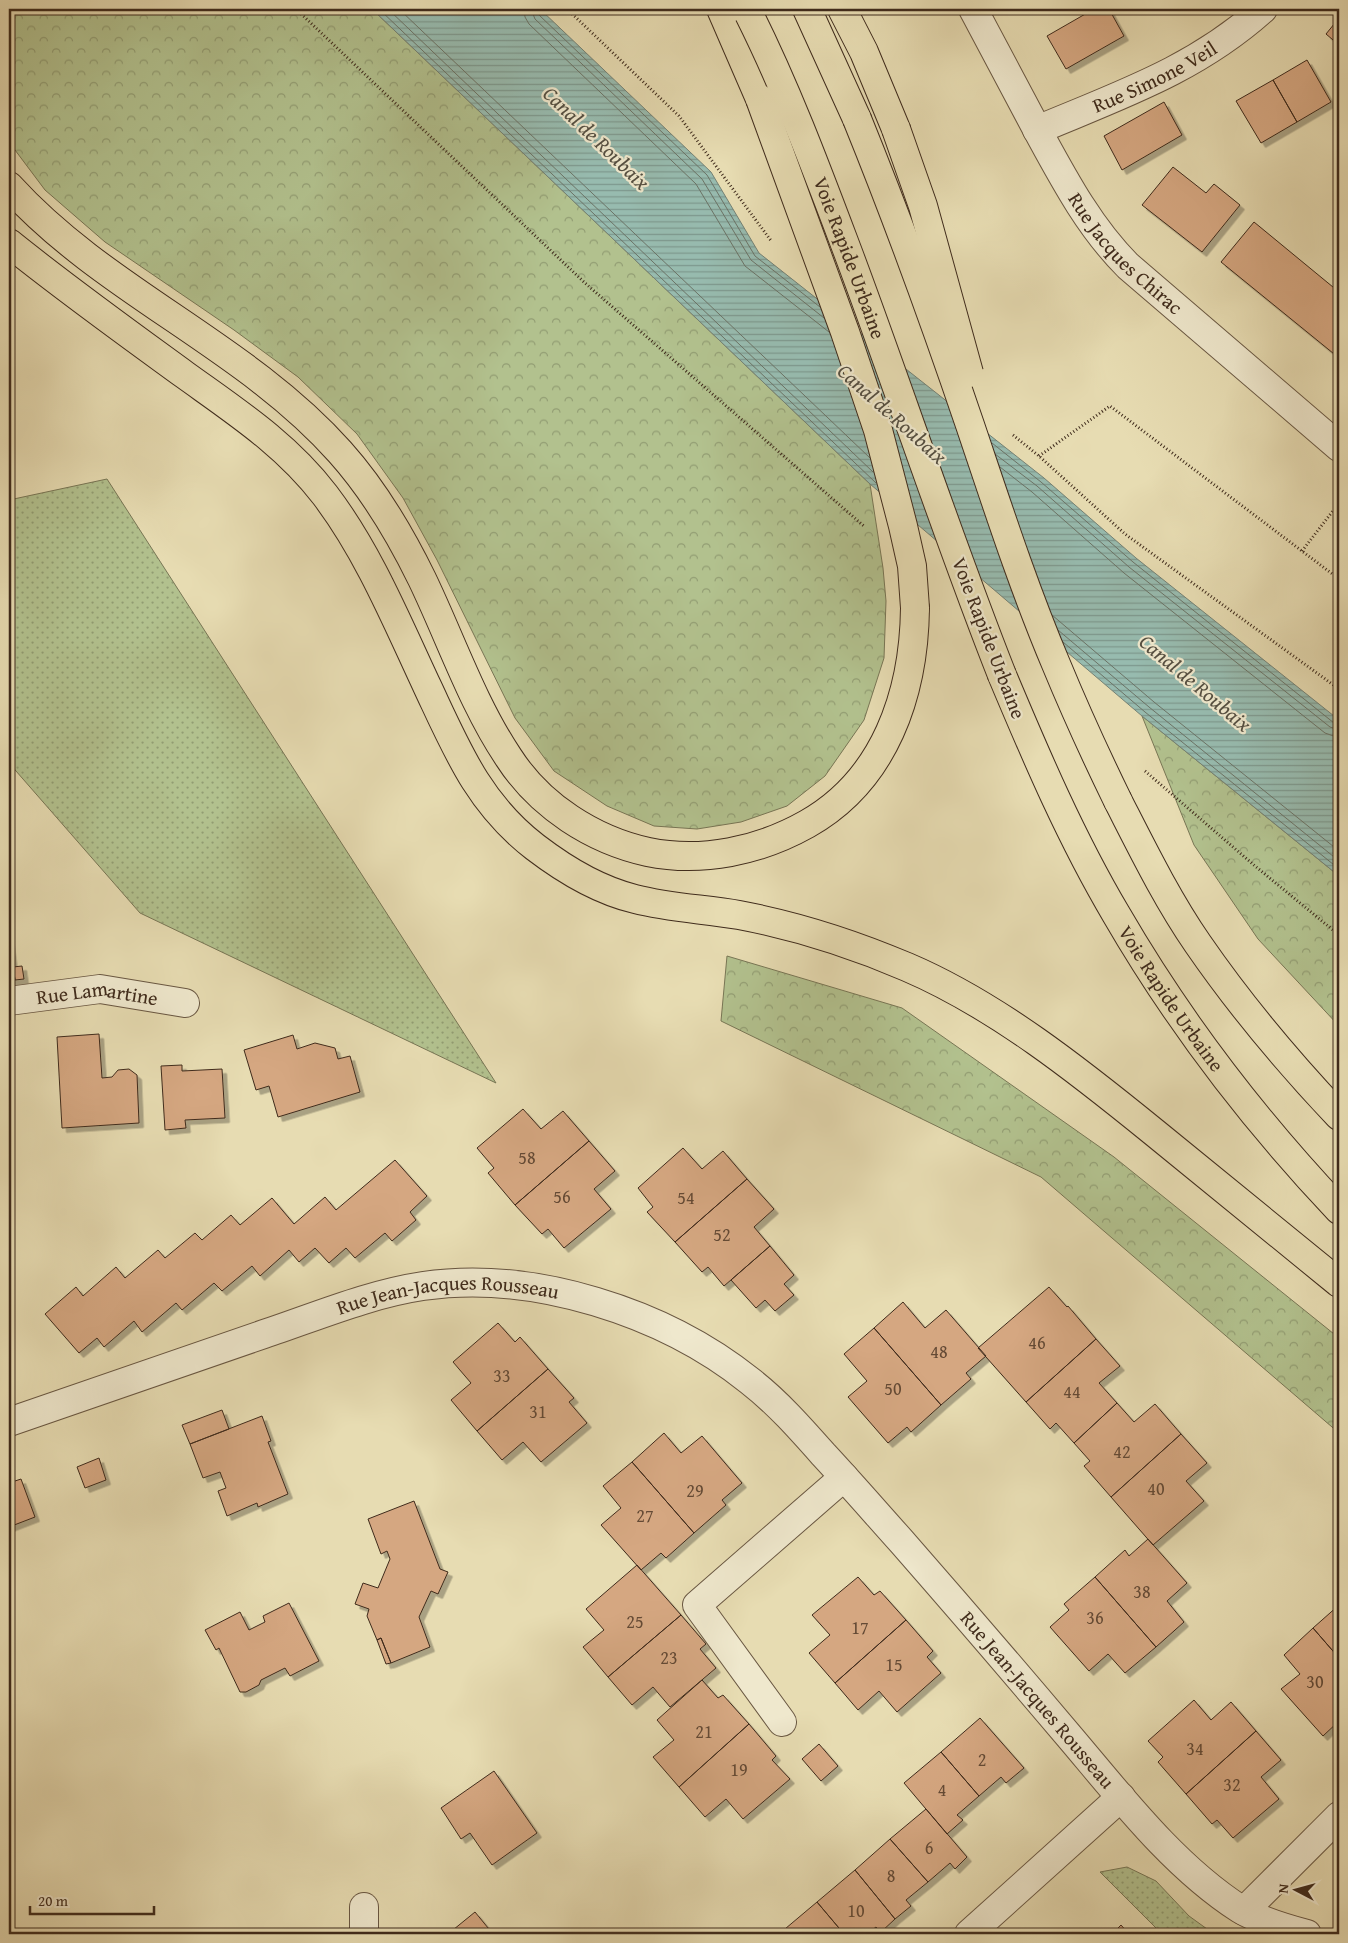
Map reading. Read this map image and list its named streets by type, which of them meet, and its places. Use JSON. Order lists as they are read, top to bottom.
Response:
{
  "streets": {
    "highway": ["Voie Rapide Urbaine"],
    "street": [
      "Rue Simone Veil",
      "Rue Jacques Chirac",
      "Rue Lamartine",
      "Rue Jean-Jacques Rousseau"
    ]
  },
  "crossings": [
    ["Rue Simone Veil", "Rue Jacques Chirac"]
  ],
  "water": ["Canal de Roubaix"],
  "house_numbers": [
    "58",
    "56",
    "54",
    "52",
    "46",
    "48",
    "33",
    "50",
    "44",
    "31",
    "42",
    "40",
    "29",
    "27",
    "38",
    "36",
    "25",
    "17",
    "23",
    "15",
    "30",
    "21",
    "34",
    "2",
    "19",
    "32",
    "4",
    "6",
    "8",
    "10"
  ],
  "scale_bar": "20 m",
  "north": "left"
}
